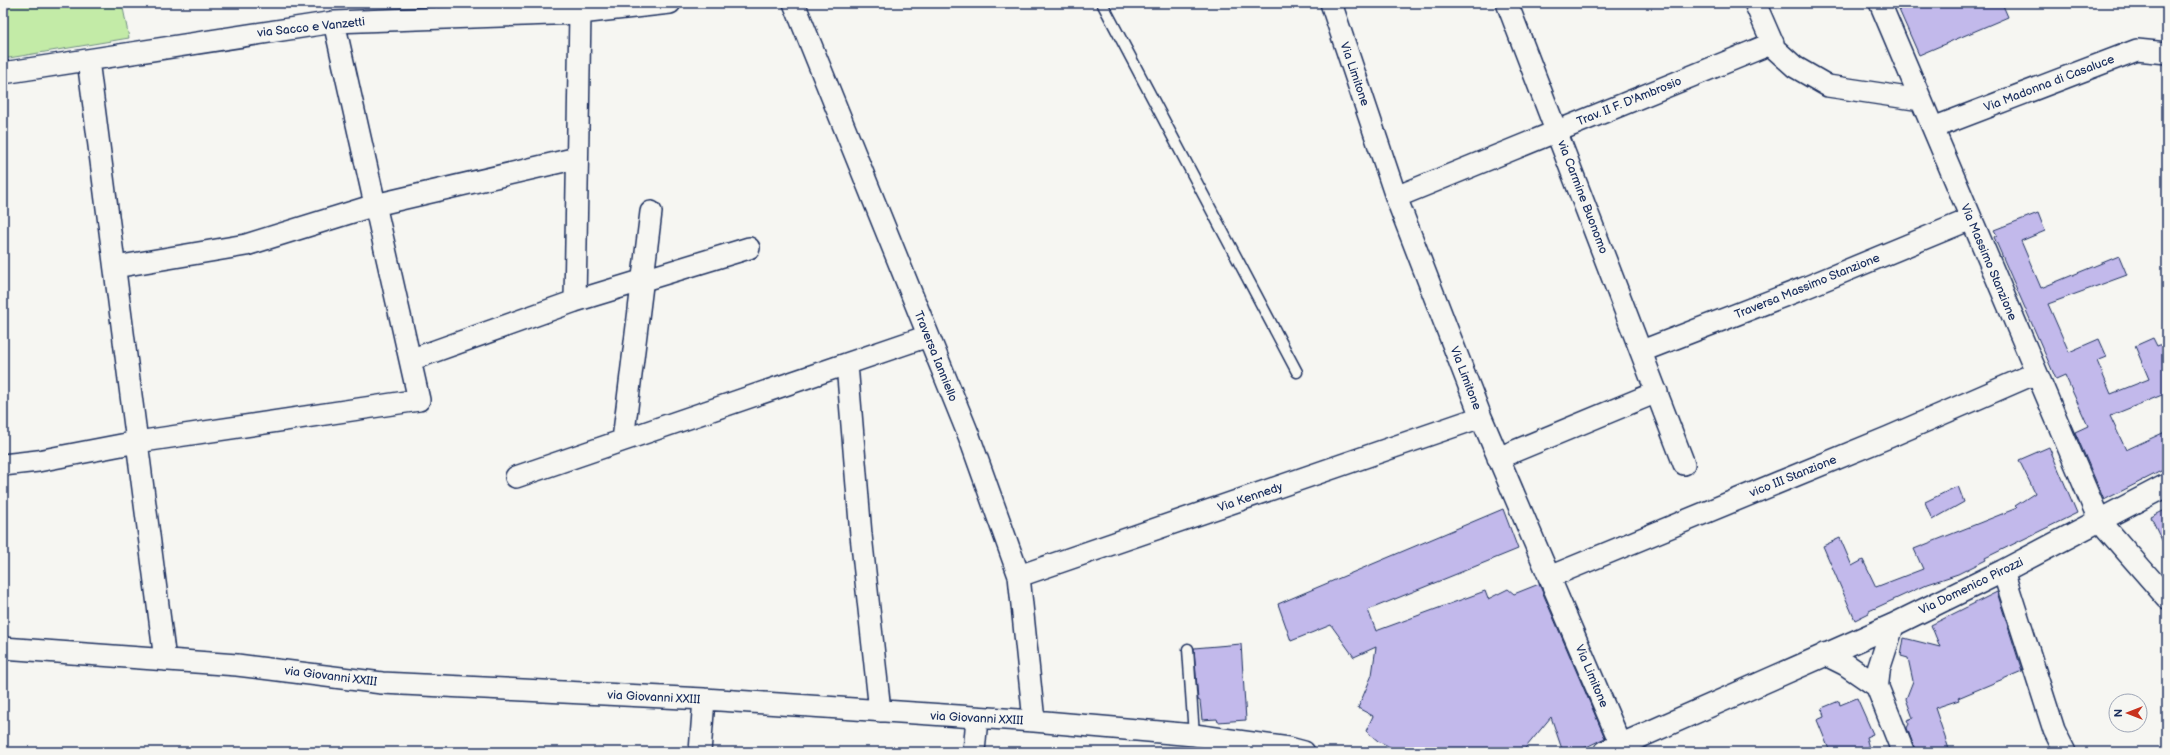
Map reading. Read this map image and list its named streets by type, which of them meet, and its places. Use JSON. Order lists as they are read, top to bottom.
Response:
{
  "streets": {
    "street": [
      "via Sacco e Vanzetti",
      "Via Limitone",
      "Via Madonna di Casaluce",
      "Trav. II F. D'Ambrosio",
      "via Carmine Buonomo",
      "Via Massimo Stanzione",
      "Traversa Massimo Stanzione",
      "Traversa Ianniello",
      "vico III Stanzione",
      "Via Kennedy",
      "Via Domenico Pirozzi",
      "via Giovanni XXIII"
    ]
  },
  "crossings": [
    ["Via Limitone", "Trav. II F. D'Ambrosio"],
    ["Via Limitone", "vico III Stanzione"],
    ["Via Limitone", "Via Kennedy"],
    ["Via Limitone", "Via Domenico Pirozzi"],
    ["Via Madonna di Casaluce", "Via Massimo Stanzione"],
    ["Trav. II F. D'Ambrosio", "via Carmine Buonomo"],
    ["via Carmine Buonomo", "Traversa Massimo Stanzione"],
    ["Via Massimo Stanzione", "Traversa Massimo Stanzione"],
    ["Via Massimo Stanzione", "vico III Stanzione"],
    ["Via Massimo Stanzione", "Via Domenico Pirozzi"],
    ["Traversa Ianniello", "Via Kennedy"],
    ["Traversa Ianniello", "via Giovanni XXIII"]
  ],
  "north": "left"
}
